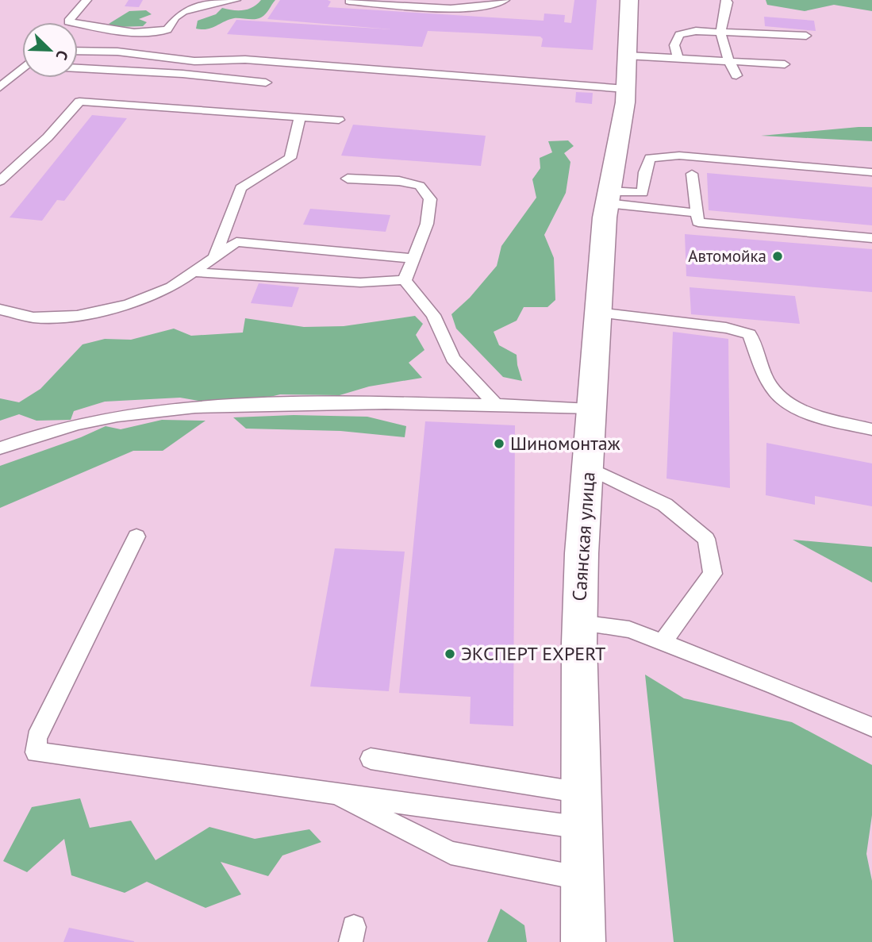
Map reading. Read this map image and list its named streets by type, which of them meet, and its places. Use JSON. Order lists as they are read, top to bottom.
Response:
{
  "streets": {
    "street": ["Саянская улица"]
  },
  "places": ["Автомойка", "Шиномонтаж", "ЭКСПЕРТ EXPERT"],
  "north": "bottom right"
}
